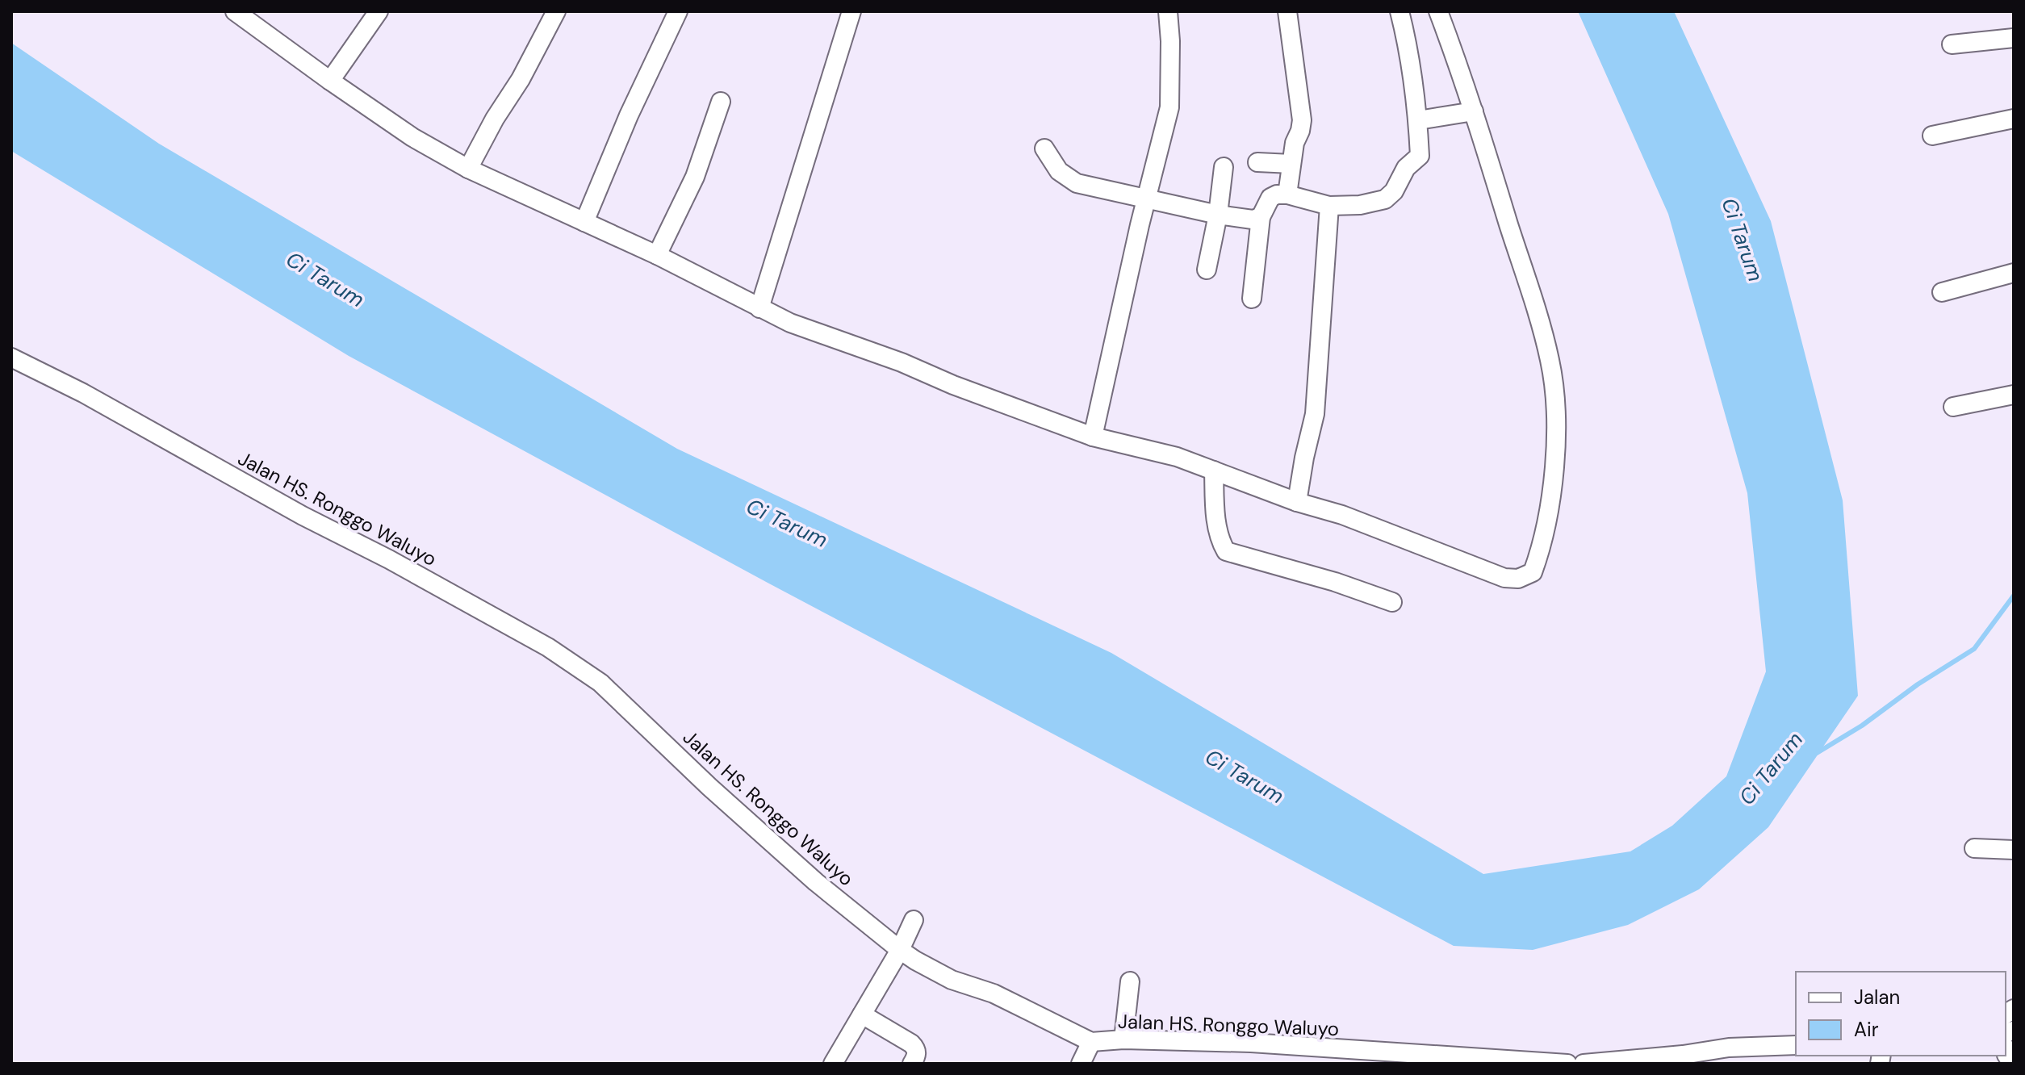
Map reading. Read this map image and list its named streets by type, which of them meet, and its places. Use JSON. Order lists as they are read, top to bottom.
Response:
{
  "streets": {
    "street": ["Jalan HS. Ronggo Waluyo"]
  },
  "water": ["Ci Tarum"],
  "legend": ["Jalan", "Air"]
}
